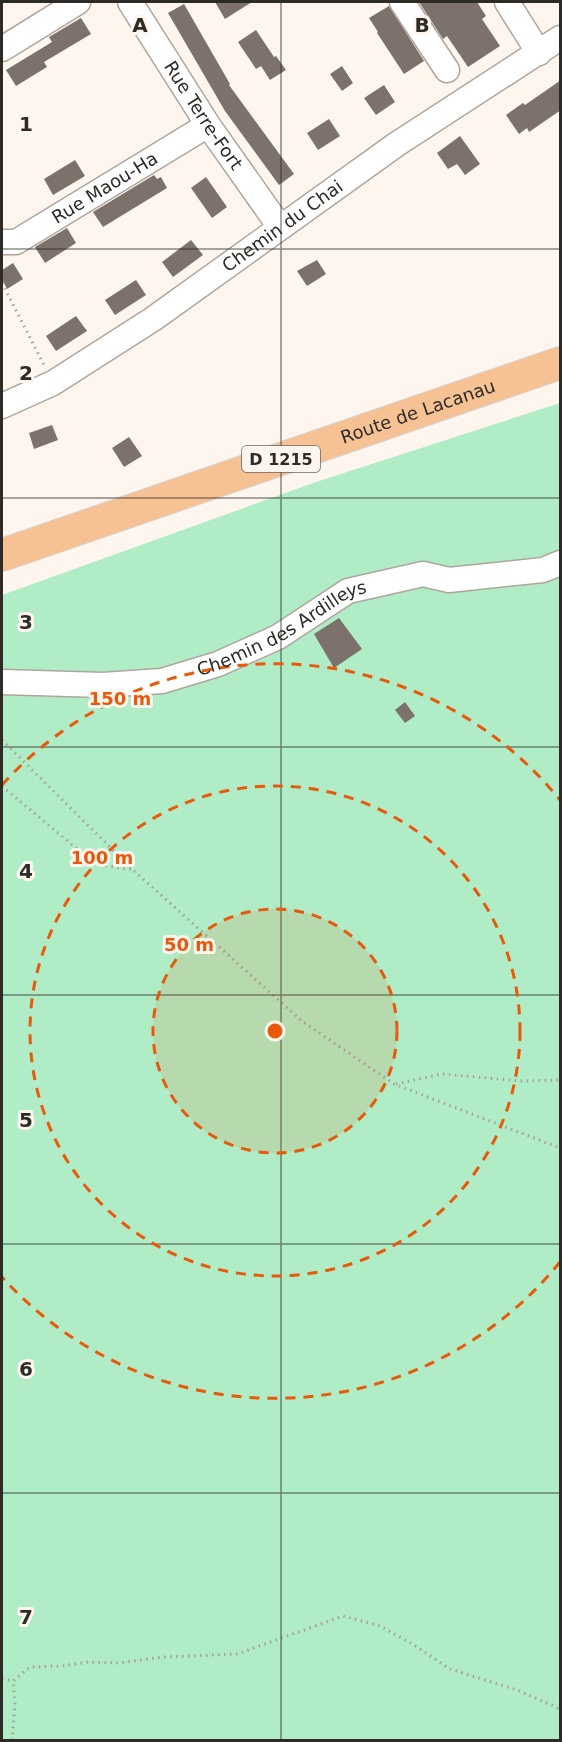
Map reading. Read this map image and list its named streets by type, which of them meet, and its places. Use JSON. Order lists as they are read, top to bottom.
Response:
{
  "streets": {
    "main road": ["Route de Lacanau", "D 1215"],
    "street": [
      "Rue Terre-Fort",
      "Rue Maou-Ha",
      "Chemin du Chai",
      "Chemin des Ardilleys"
    ]
  },
  "crossings": [
    ["Rue Terre-Fort", "Rue Maou-Ha"],
    ["Rue Terre-Fort", "Chemin du Chai"]
  ],
  "grid": {
    "columns": ["A", "B"],
    "rows": [
      "1",
      "2",
      "3",
      "4",
      "5",
      "6",
      "7"
    ]
  },
  "rings": ["150 m", "100 m", "50 m"]
}
